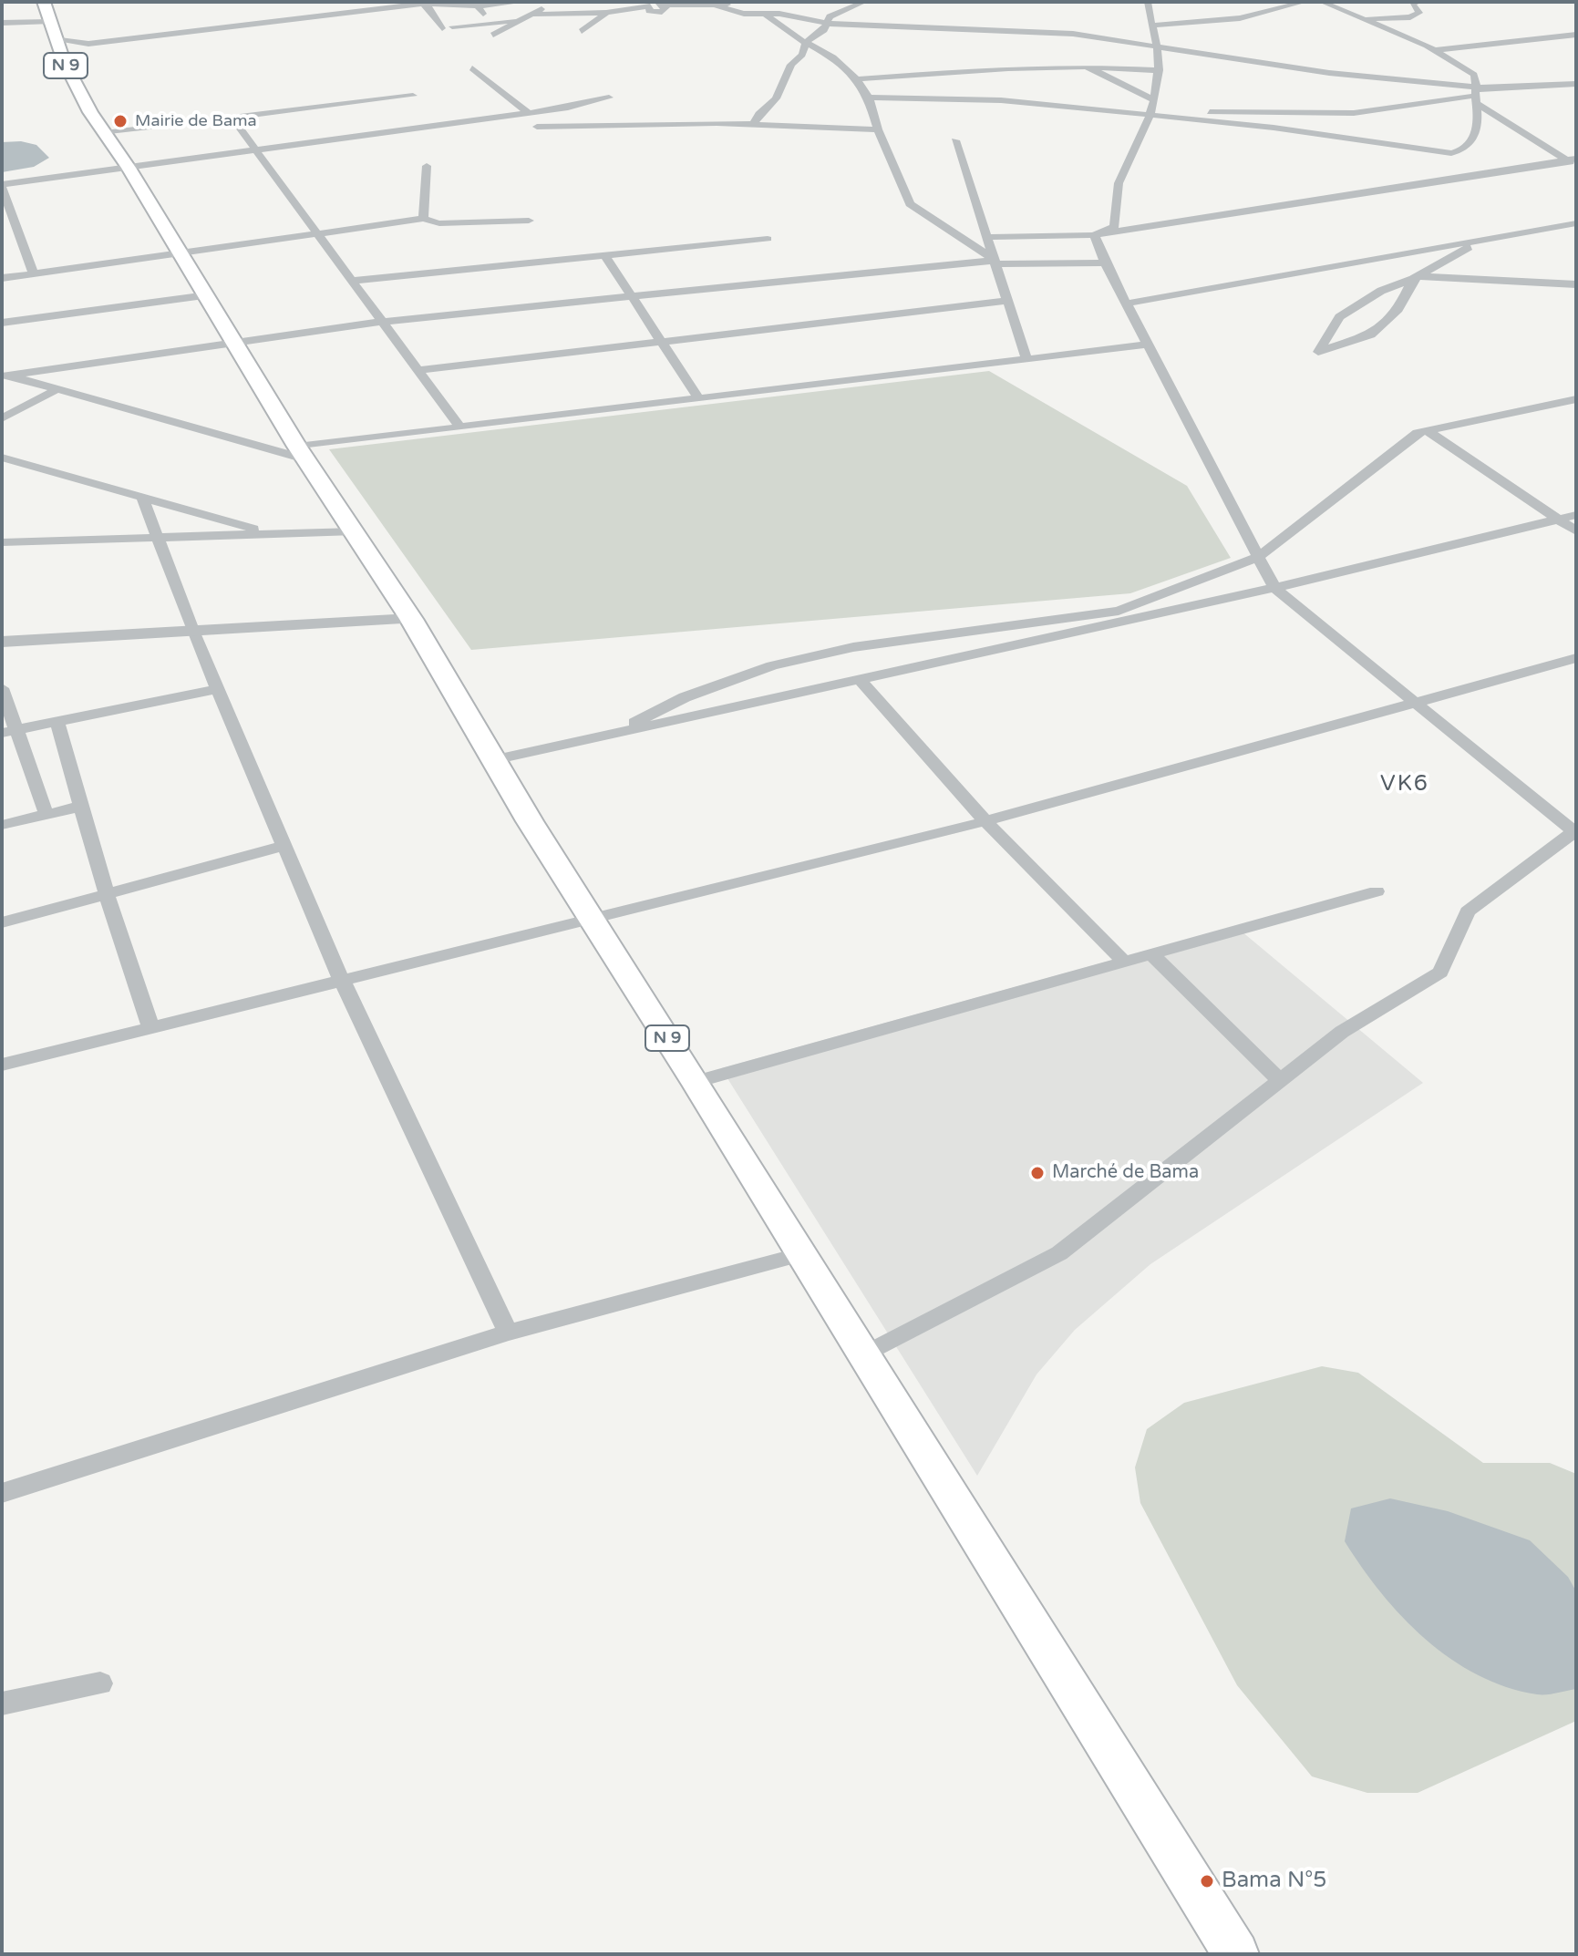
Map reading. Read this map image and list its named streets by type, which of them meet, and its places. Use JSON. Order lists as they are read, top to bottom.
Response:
{
  "streets": {
    "main road": ["N 9"]
  },
  "districts": ["VK6"],
  "places": ["Mairie de Bama", "Marché de Bama", "Bama N°5"]
}
